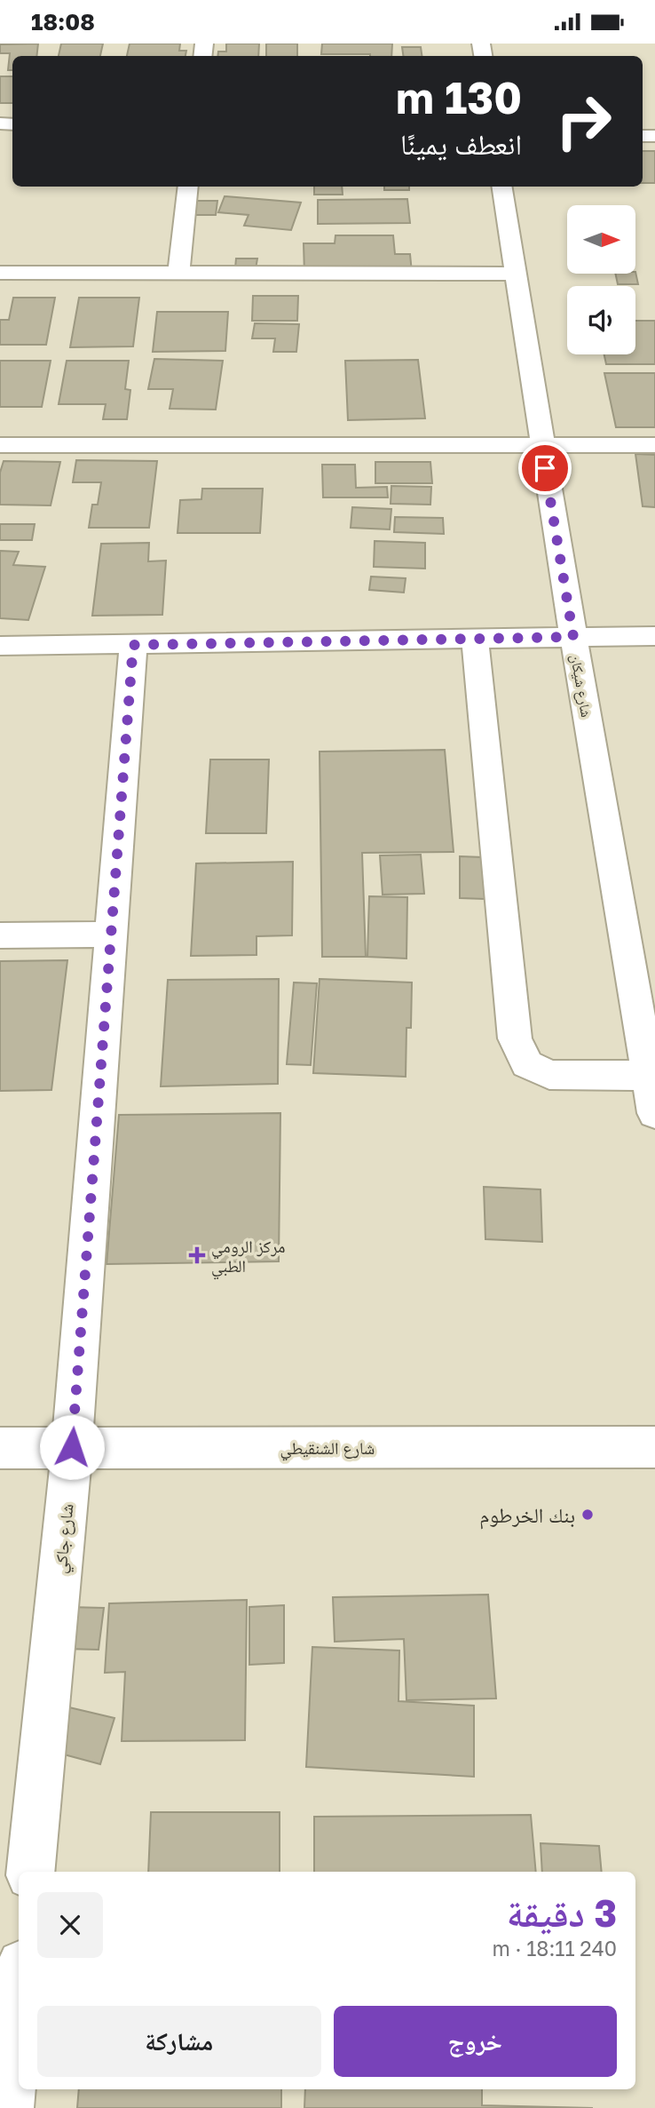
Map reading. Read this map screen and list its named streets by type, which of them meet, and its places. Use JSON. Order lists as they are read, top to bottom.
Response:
{
  "streets": {
    "street": ["شارع شيكان", "شارع الشنقيطي", "شارع جاكي"]
  },
  "crossings": [
    ["شارع الشنقيطي", "شارع جاكي"]
  ],
  "places": {
    "health": ["مركز الرومي الطبي"],
    "other": ["بنك الخرطوم"]
  },
  "north": "right",
  "page": {
    "status": "18:08",
    "turn": ["130 m", "انعطف يمينًا"],
    "heading": ["3 دقيقة", "240 m · 18:11"],
    "buttons": ["خروج", "مشاركة"]
  }
}
